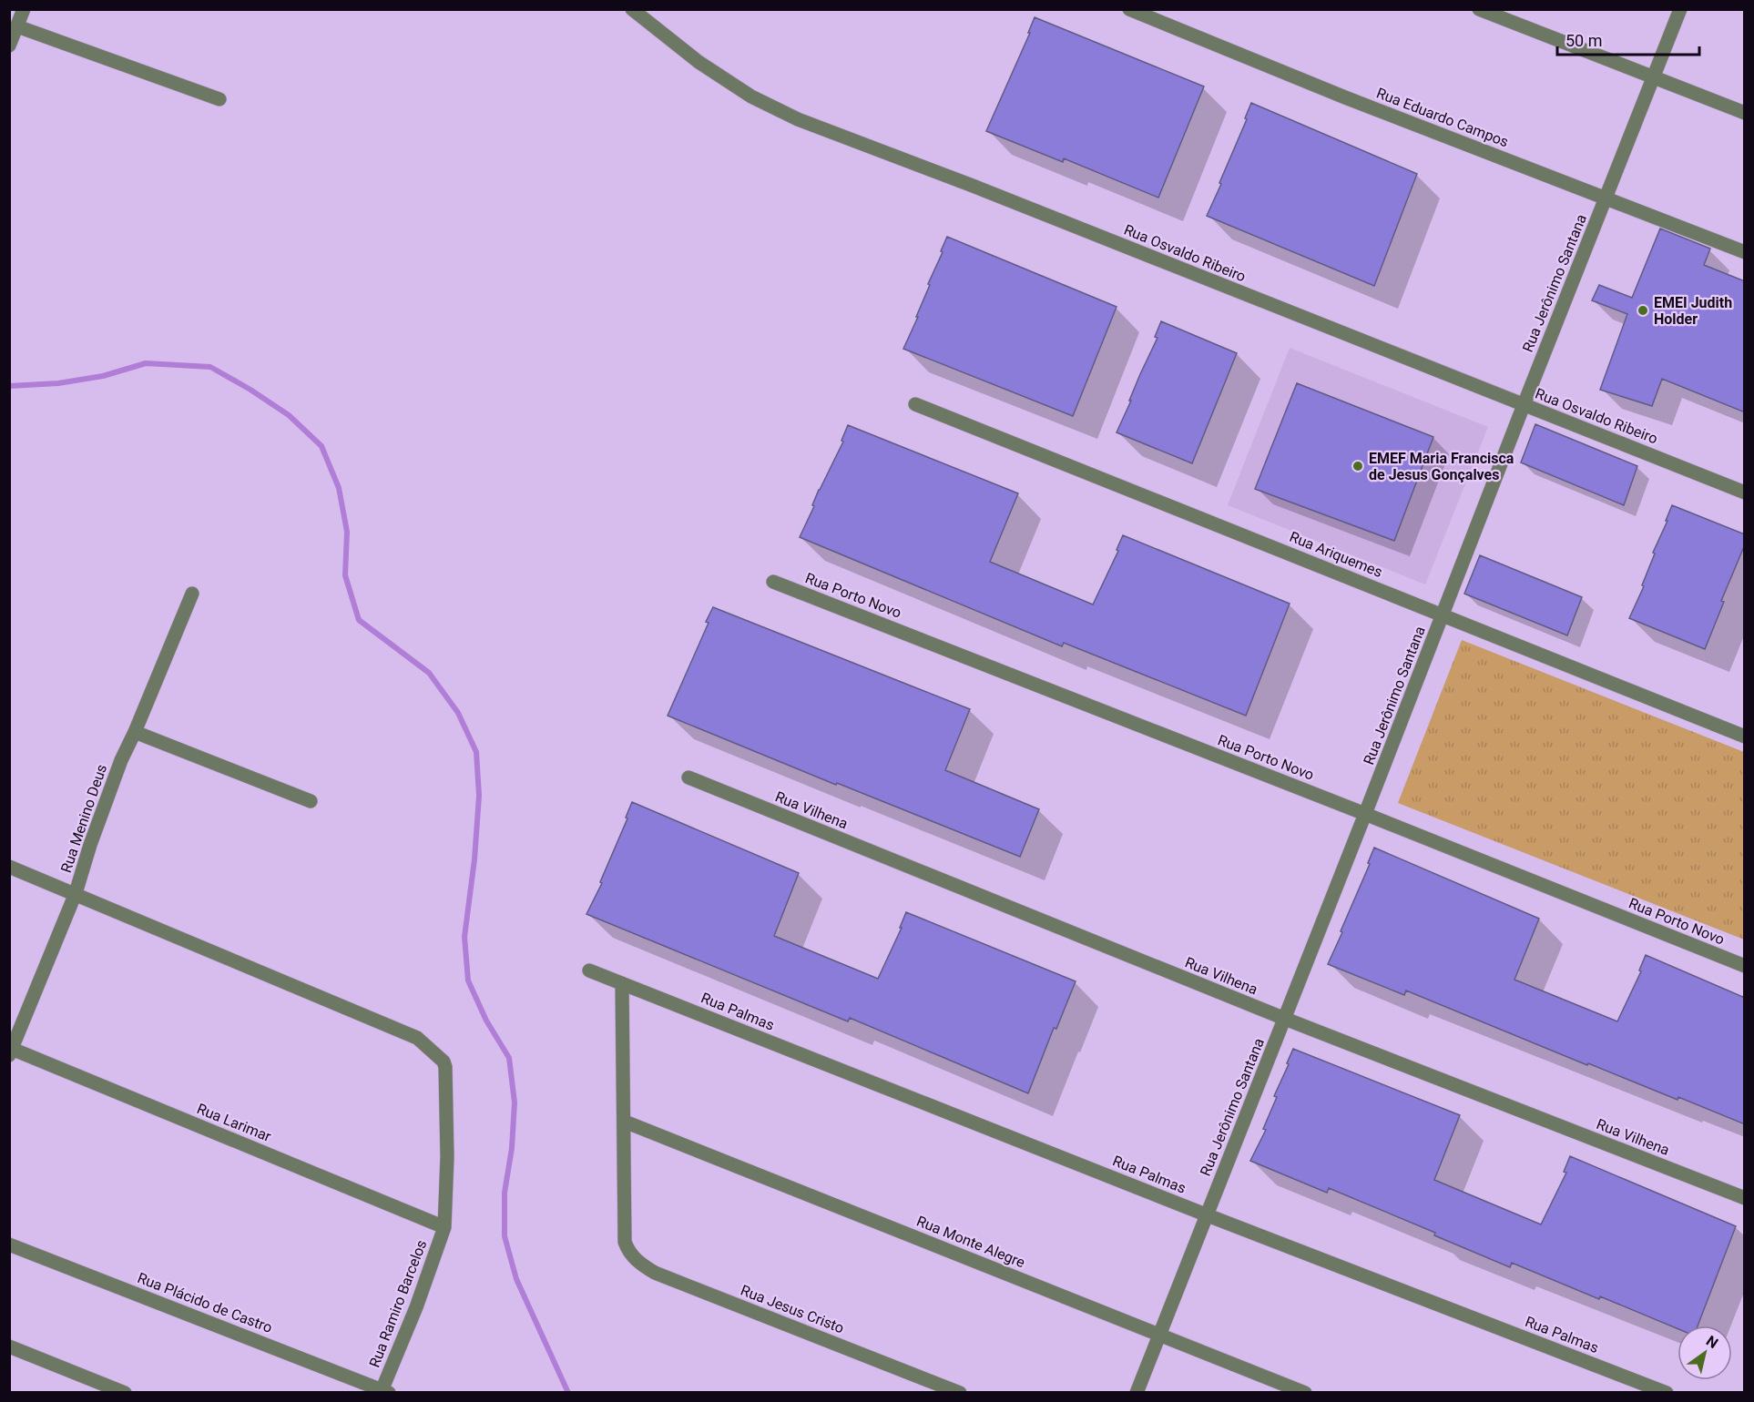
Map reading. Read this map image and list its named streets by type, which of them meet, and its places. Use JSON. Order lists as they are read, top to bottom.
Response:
{
  "streets": {
    "street": [
      "Rua Eduardo Campos",
      "Rua Osvaldo Ribeiro",
      "Rua Jerônimo Santana",
      "Rua Ariquemes",
      "Rua Porto Novo",
      "Rua Vilhena",
      "Rua Menino Deus",
      "Rua Palmas",
      "Rua Larimar",
      "Rua Monte Alegre",
      "Rua Plácido de Castro",
      "Rua Ramiro Barcelos",
      "Rua Jesus Cristo"
    ]
  },
  "crossings": [
    ["Rua Eduardo Campos", "Rua Jerônimo Santana"],
    ["Rua Osvaldo Ribeiro", "Rua Jerônimo Santana"],
    ["Rua Jerônimo Santana", "Rua Ariquemes"],
    ["Rua Jerônimo Santana", "Rua Porto Novo"],
    ["Rua Jerônimo Santana", "Rua Vilhena"],
    ["Rua Jerônimo Santana", "Rua Palmas"],
    ["Rua Jerônimo Santana", "Rua Monte Alegre"],
    ["Rua Menino Deus", "Rua Larimar"],
    ["Rua Menino Deus", "Rua Ramiro Barcelos"],
    ["Rua Larimar", "Rua Ramiro Barcelos"],
    ["Rua Monte Alegre", "Rua Jesus Cristo"],
    ["Rua Plácido de Castro", "Rua Ramiro Barcelos"]
  ],
  "places": ["EMEI Judith Holder", "EMEF Maria Francisca de Jesus Gonçalves"],
  "scale_bar": "50 m",
  "north": "top right"
}
